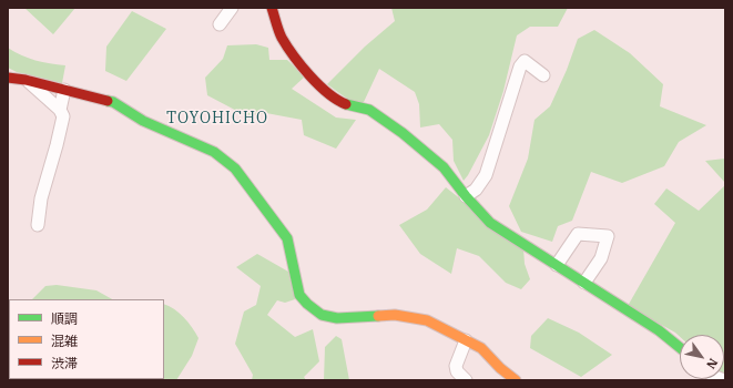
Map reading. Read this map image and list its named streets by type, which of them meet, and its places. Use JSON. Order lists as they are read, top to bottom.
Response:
{
  "districts": ["TOYOHICHO"],
  "legend": ["順調", "混雑", "渋滞"],
  "north": "bottom right"
}
